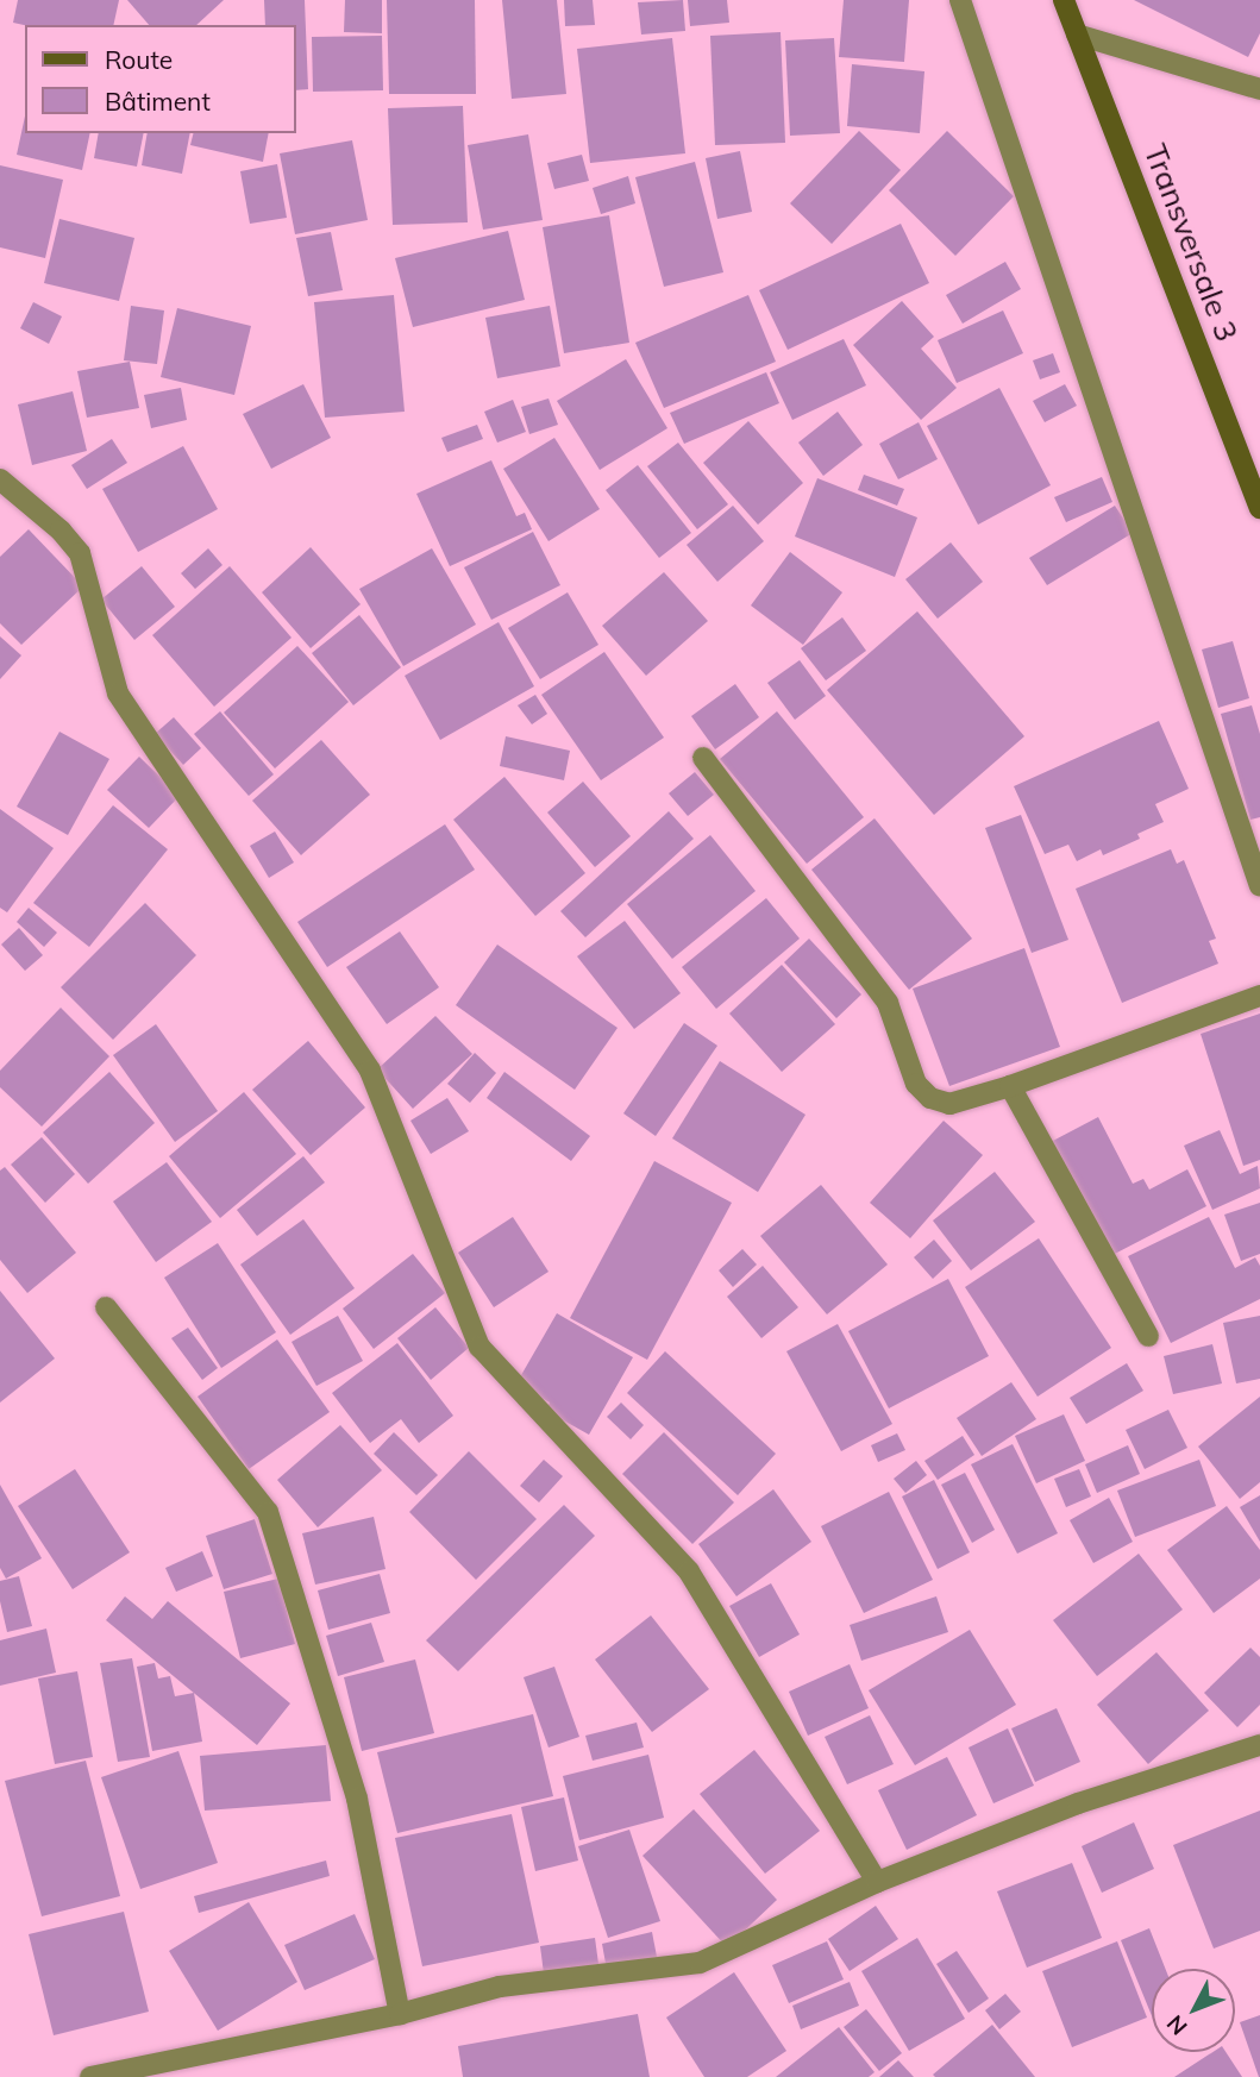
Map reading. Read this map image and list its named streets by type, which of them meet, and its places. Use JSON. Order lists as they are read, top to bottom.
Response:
{
  "streets": {
    "main road": ["Transversale 3"]
  },
  "legend": ["Route", "Bâtiment"],
  "north": "bottom left"
}
